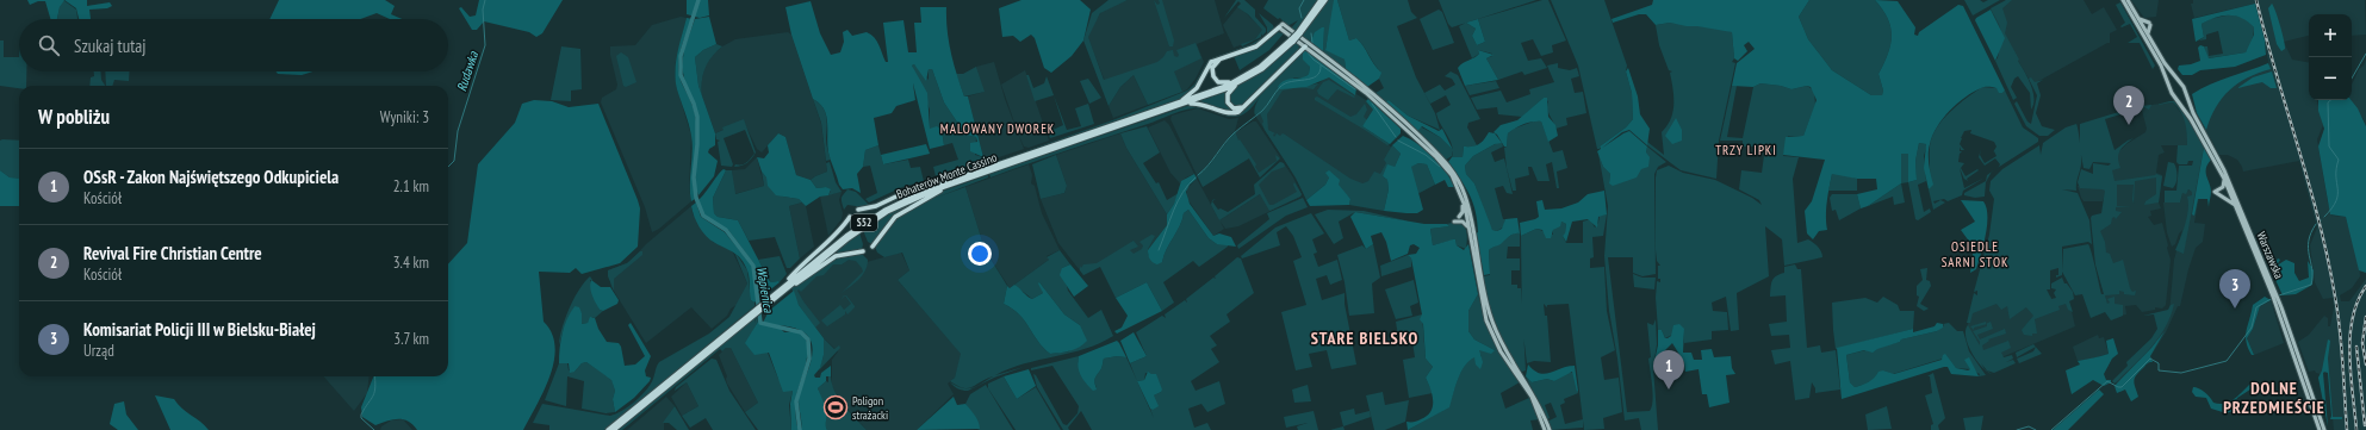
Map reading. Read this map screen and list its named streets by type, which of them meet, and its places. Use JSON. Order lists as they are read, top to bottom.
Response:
{
  "streets": {
    "highway": ["Bohaterów Monte Cassino", "S52"],
    "main road": ["Warszawska"]
  },
  "districts": [
    "MALOWANY DWOREK",
    "TRZY LIPKI",
    "OSIEDLE SARNI STOK",
    "STARE BIELSKO",
    "DOLNE PRZEDMIEŚCIE"
  ],
  "water": ["Rudawka", "Wapienica"],
  "places": {
    "sports": ["Poligon strażacki"]
  },
  "page": {
    "map_buttons": ["+", "−"],
    "search": "Szukaj tutaj",
    "pins": ["2", "3", "1"],
    "heading": ["W pobliżu", "Wyniki: 3"],
    "list": [
      {
        "mark": "1",
        "name": "OSsR - Zakon Najświętszego Odkupiciela",
        "note": "Kościół",
        "value": "2.1 km"
      },
      {
        "mark": "2",
        "name": "Revival Fire Christian Centre",
        "note": "Kościół",
        "value": "3.4 km"
      },
      {
        "mark": "3",
        "name": "Komisariat Policji III w Bielsku-Białej",
        "note": "Urząd",
        "value": "3.7 km"
      }
    ]
  }
}
